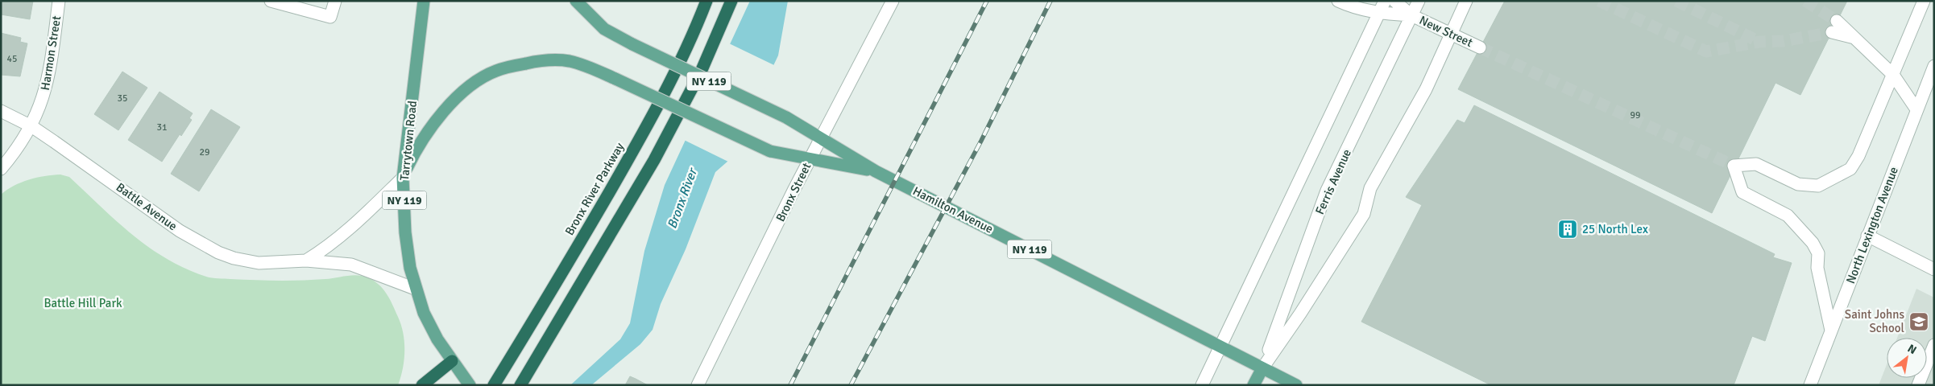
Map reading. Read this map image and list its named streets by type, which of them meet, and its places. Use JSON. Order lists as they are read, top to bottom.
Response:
{
  "streets": {
    "highway": ["Bronx River Parkway"],
    "main road": ["NY 119", "Tarrytown Road", "Hamilton Avenue"],
    "street": [
      "New Street",
      "Harmon Street",
      "Ferris Avenue",
      "Bronx Street",
      "Battle Avenue",
      "North Lexington Avenue"
    ]
  },
  "crossings": [
    ["New Street", "Ferris Avenue"],
    ["Harmon Street", "Battle Avenue"],
    ["Tarrytown Road", "Battle Avenue"],
    ["Ferris Avenue", "Hamilton Avenue"],
    ["Bronx Street", "Hamilton Avenue"]
  ],
  "water": ["Bronx River"],
  "parks": ["Battle Hill Park"],
  "places": {
    "building": ["25 North Lex"],
    "school or university": ["Saint Johns School"]
  },
  "house_numbers": [
    "45",
    "35",
    "99",
    "31",
    "29"
  ],
  "north": "top right"
}
